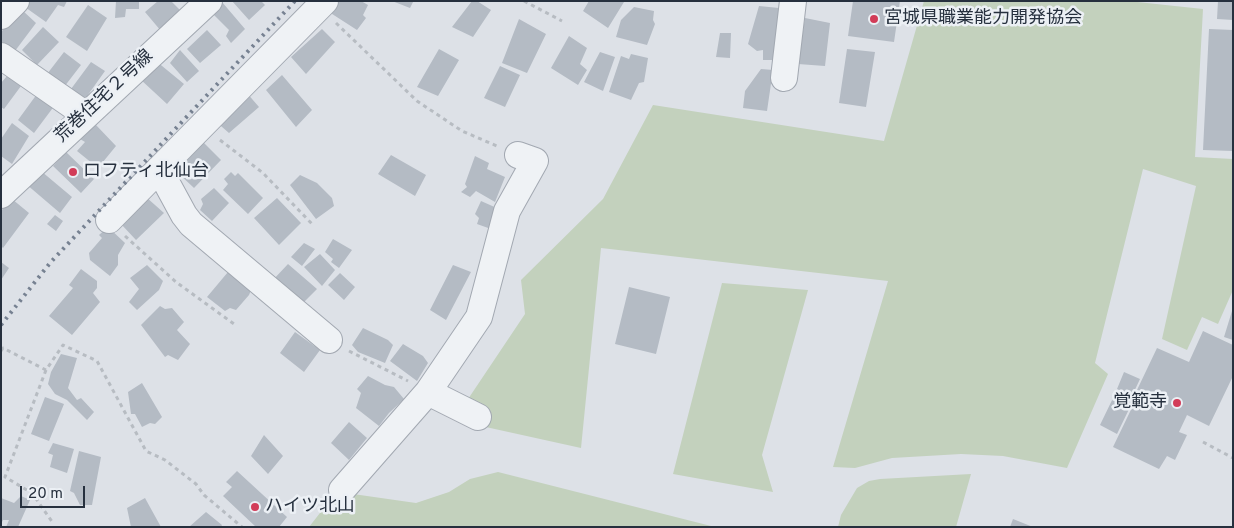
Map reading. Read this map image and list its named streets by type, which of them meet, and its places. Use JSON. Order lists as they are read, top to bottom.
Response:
{
  "streets": {
    "street": ["荒巻住宅２号線"]
  },
  "places": [
    "宮城県職業能力開発協会",
    "ロフティ北仙台",
    "覚範寺",
    "ハイツ北山"
  ],
  "scale_bar": "20 m"
}
